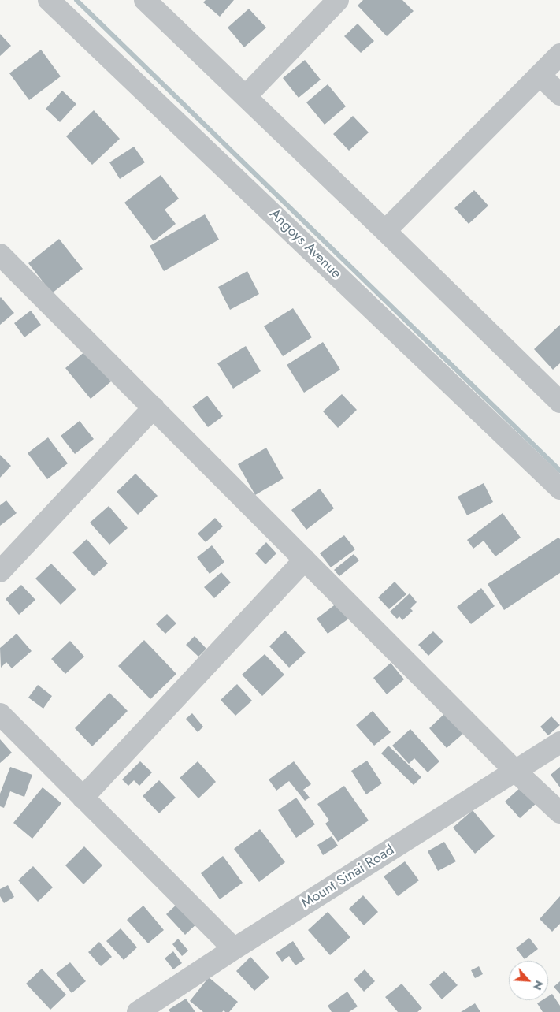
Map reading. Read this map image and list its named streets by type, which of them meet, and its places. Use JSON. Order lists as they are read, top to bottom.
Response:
{
  "streets": {
    "street": ["Angoys Avenue", "Mount Sinai Road"]
  },
  "north": "bottom right"
}
